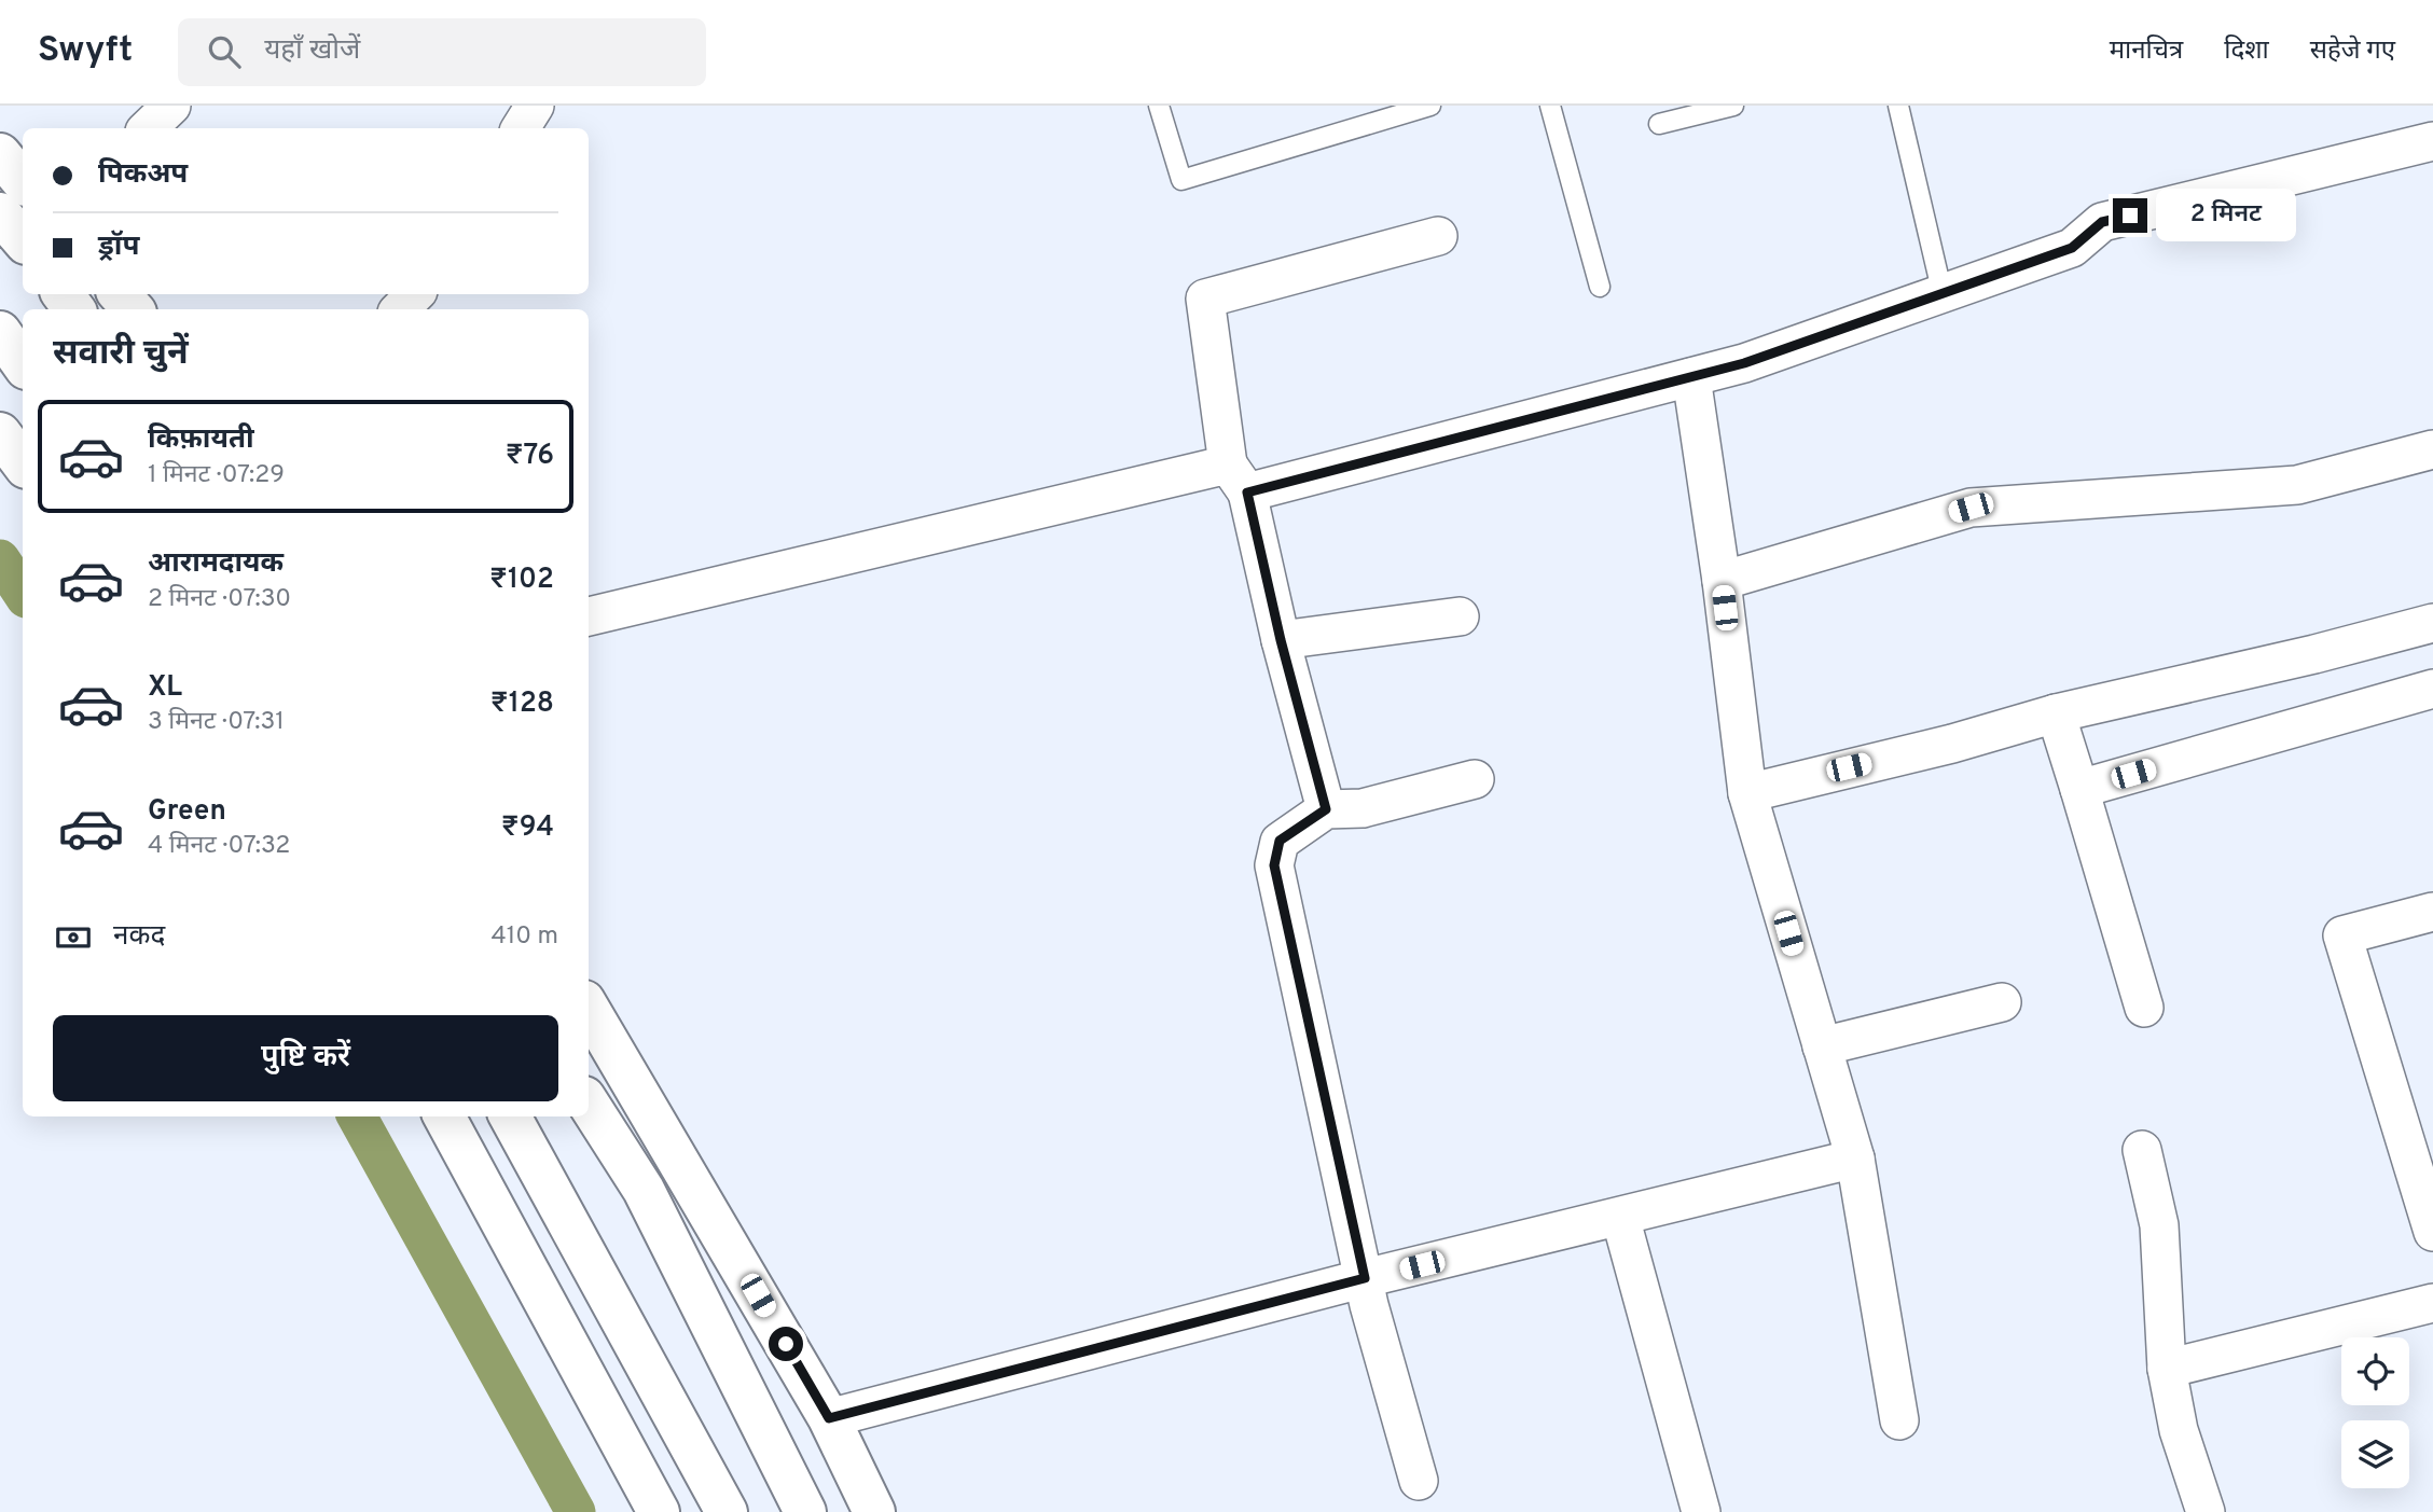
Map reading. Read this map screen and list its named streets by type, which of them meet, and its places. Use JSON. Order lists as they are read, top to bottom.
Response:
{
  "page": {
    "header": "Swyft",
    "search": "यहाँ खोजें",
    "nav": ["मानचित्र", "दिशा", "सहेजे गए"],
    "banner": ["पिकअप", "ड्रॉप"],
    "bubble": "2 मिनट",
    "heading": "सवारी चुनें",
    "list": [
      {
        "name": "किफ़ायती",
        "note": "1 मिनट · 07:29",
        "value": "₹76"
      },
      {
        "name": "आरामदायक",
        "note": "2 मिनट · 07:30",
        "value": "₹102"
      },
      {
        "name": "XL",
        "note": "3 मिनट · 07:31",
        "value": "₹128"
      },
      {
        "name": "Green",
        "note": "4 मिनट · 07:32",
        "value": "₹94"
      }
    ],
    "pay": ["नकद", "410 m"],
    "buttons": "पुष्टि करें"
  }
}
